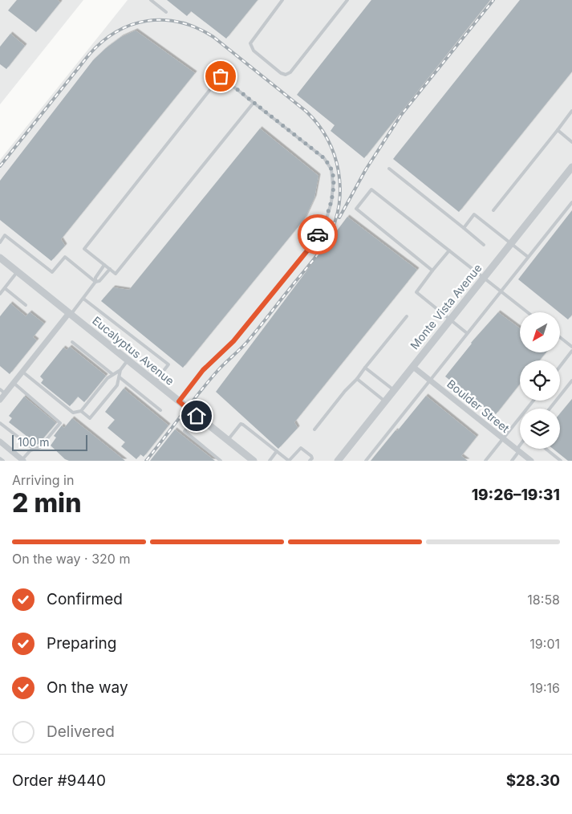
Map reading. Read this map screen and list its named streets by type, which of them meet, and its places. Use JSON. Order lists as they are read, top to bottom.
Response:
{
  "streets": {
    "street": ["Monte Vista Avenue", "Eucalyptus Avenue", "Boulder Street"]
  },
  "crossings": [
    ["Monte Vista Avenue", "Boulder Street"]
  ],
  "scale_bar": "100 m",
  "north": "bottom left",
  "page": {
    "scale": "100 m",
    "heading": ["2 min", "Arriving in", "19:26–19:31"],
    "panel": ["Order #9440", "$28.30"],
    "bar": "On the way · 320 m",
    "list": [
      ["Confirmed", "18:58"],
      ["Preparing", "19:01"],
      ["On the way", "19:16"],
      "Delivered"
    ]
  }
}
